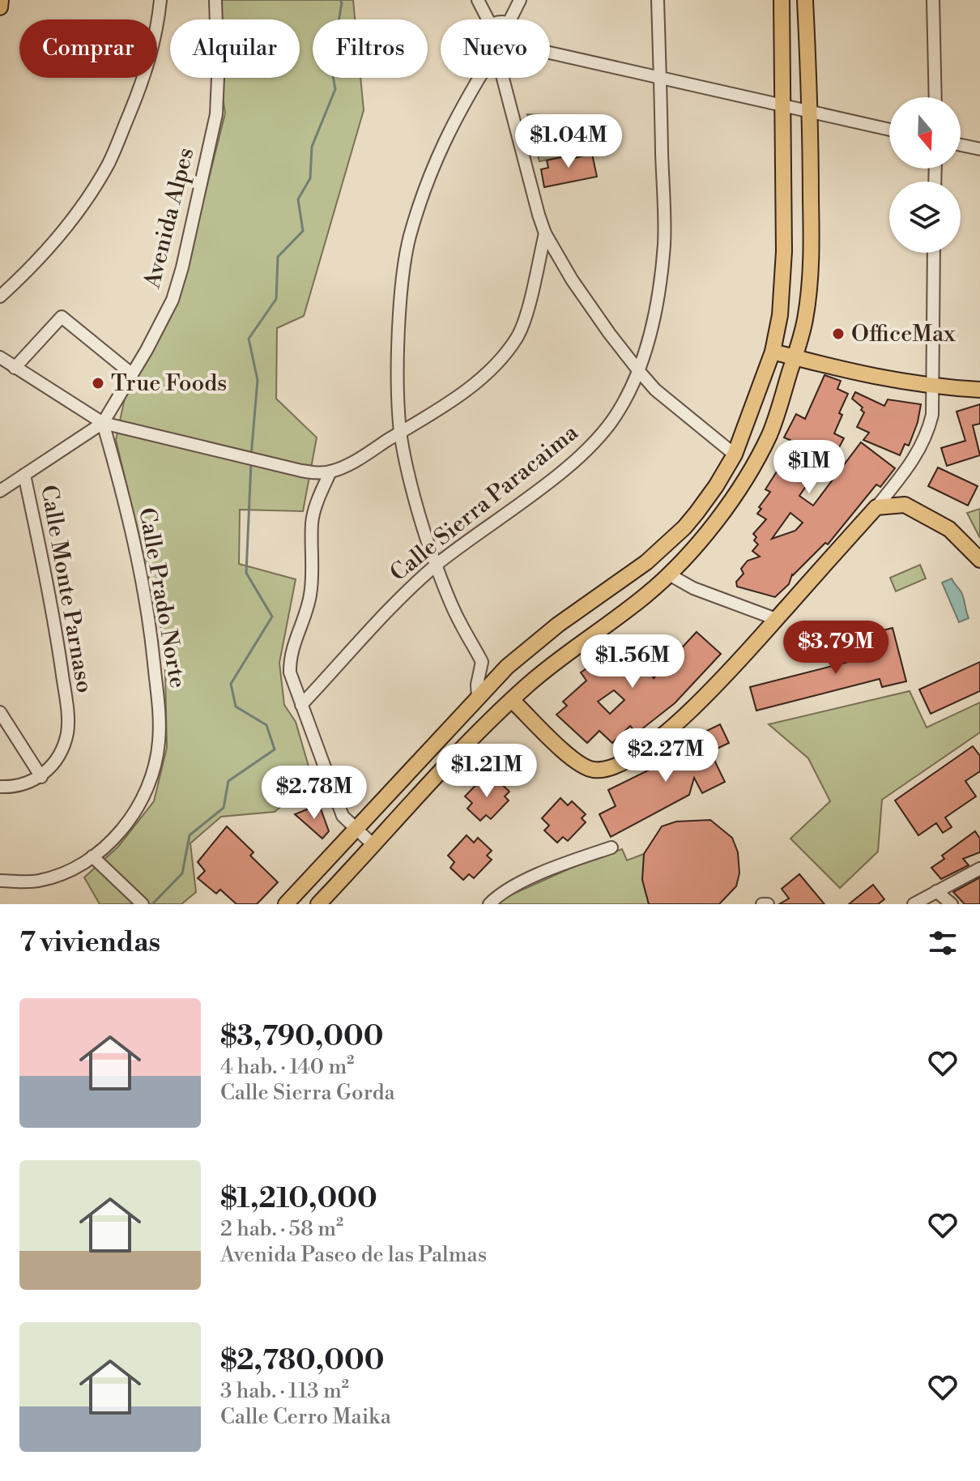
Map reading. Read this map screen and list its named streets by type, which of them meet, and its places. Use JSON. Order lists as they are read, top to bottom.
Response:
{
  "streets": {
    "street": [
      "Avenida Alpes",
      "Calle Sierra Paracaima",
      "Calle Monte Parnaso",
      "Calle Prado Norte"
    ]
  },
  "crossings": [
    ["Avenida Alpes", "Calle Monte Parnaso"],
    ["Avenida Alpes", "Calle Prado Norte"]
  ],
  "places": ["OfficeMax", "True Foods"],
  "north": "bottom",
  "page": {
    "chip": [
      "Comprar",
      "Alquilar",
      "Filtros",
      "Nuevo"
    ],
    "price": [
      "$1.04M",
      "$1M",
      "$3.79M",
      "$1.56M",
      "$2.27M",
      "$1.21M",
      "$2.78M"
    ],
    "heading": "7 viviendas",
    "list": [
      {
        "name": "$3,790,000",
        "note": "4 hab. · 140 m² · Calle Sierra Gorda"
      },
      {
        "name": "$1,210,000",
        "note": "2 hab. · 58 m² · Avenida Paseo de las Palmas"
      },
      {
        "name": "$2,780,000",
        "note": "3 hab. · 113 m² · Calle Cerro Maika"
      }
    ]
  }
}
